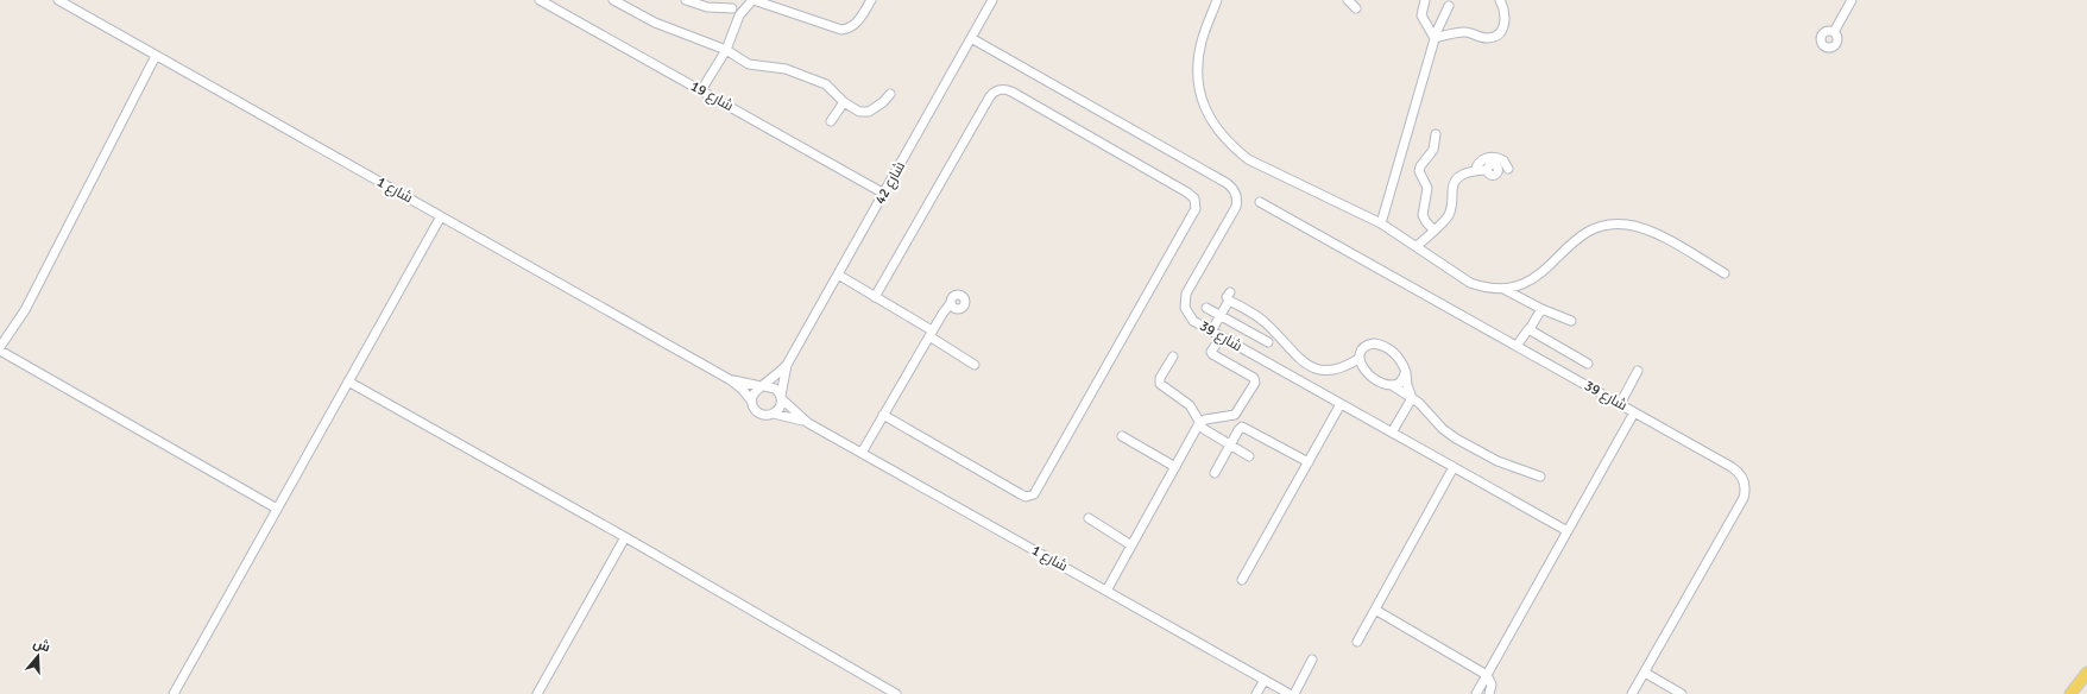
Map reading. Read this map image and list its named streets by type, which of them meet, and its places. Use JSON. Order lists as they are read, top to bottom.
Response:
{
  "streets": {
    "street": [
      "شارع 19",
      "شارع 42",
      "شارع 1",
      "شارع 39"
    ]
  },
  "crossings": [
    ["شارع 19", "شارع 42"],
    ["شارع 42", "شارع 1"],
    ["شارع 42", "شارع 39"]
  ],
  "north": "top"
}
